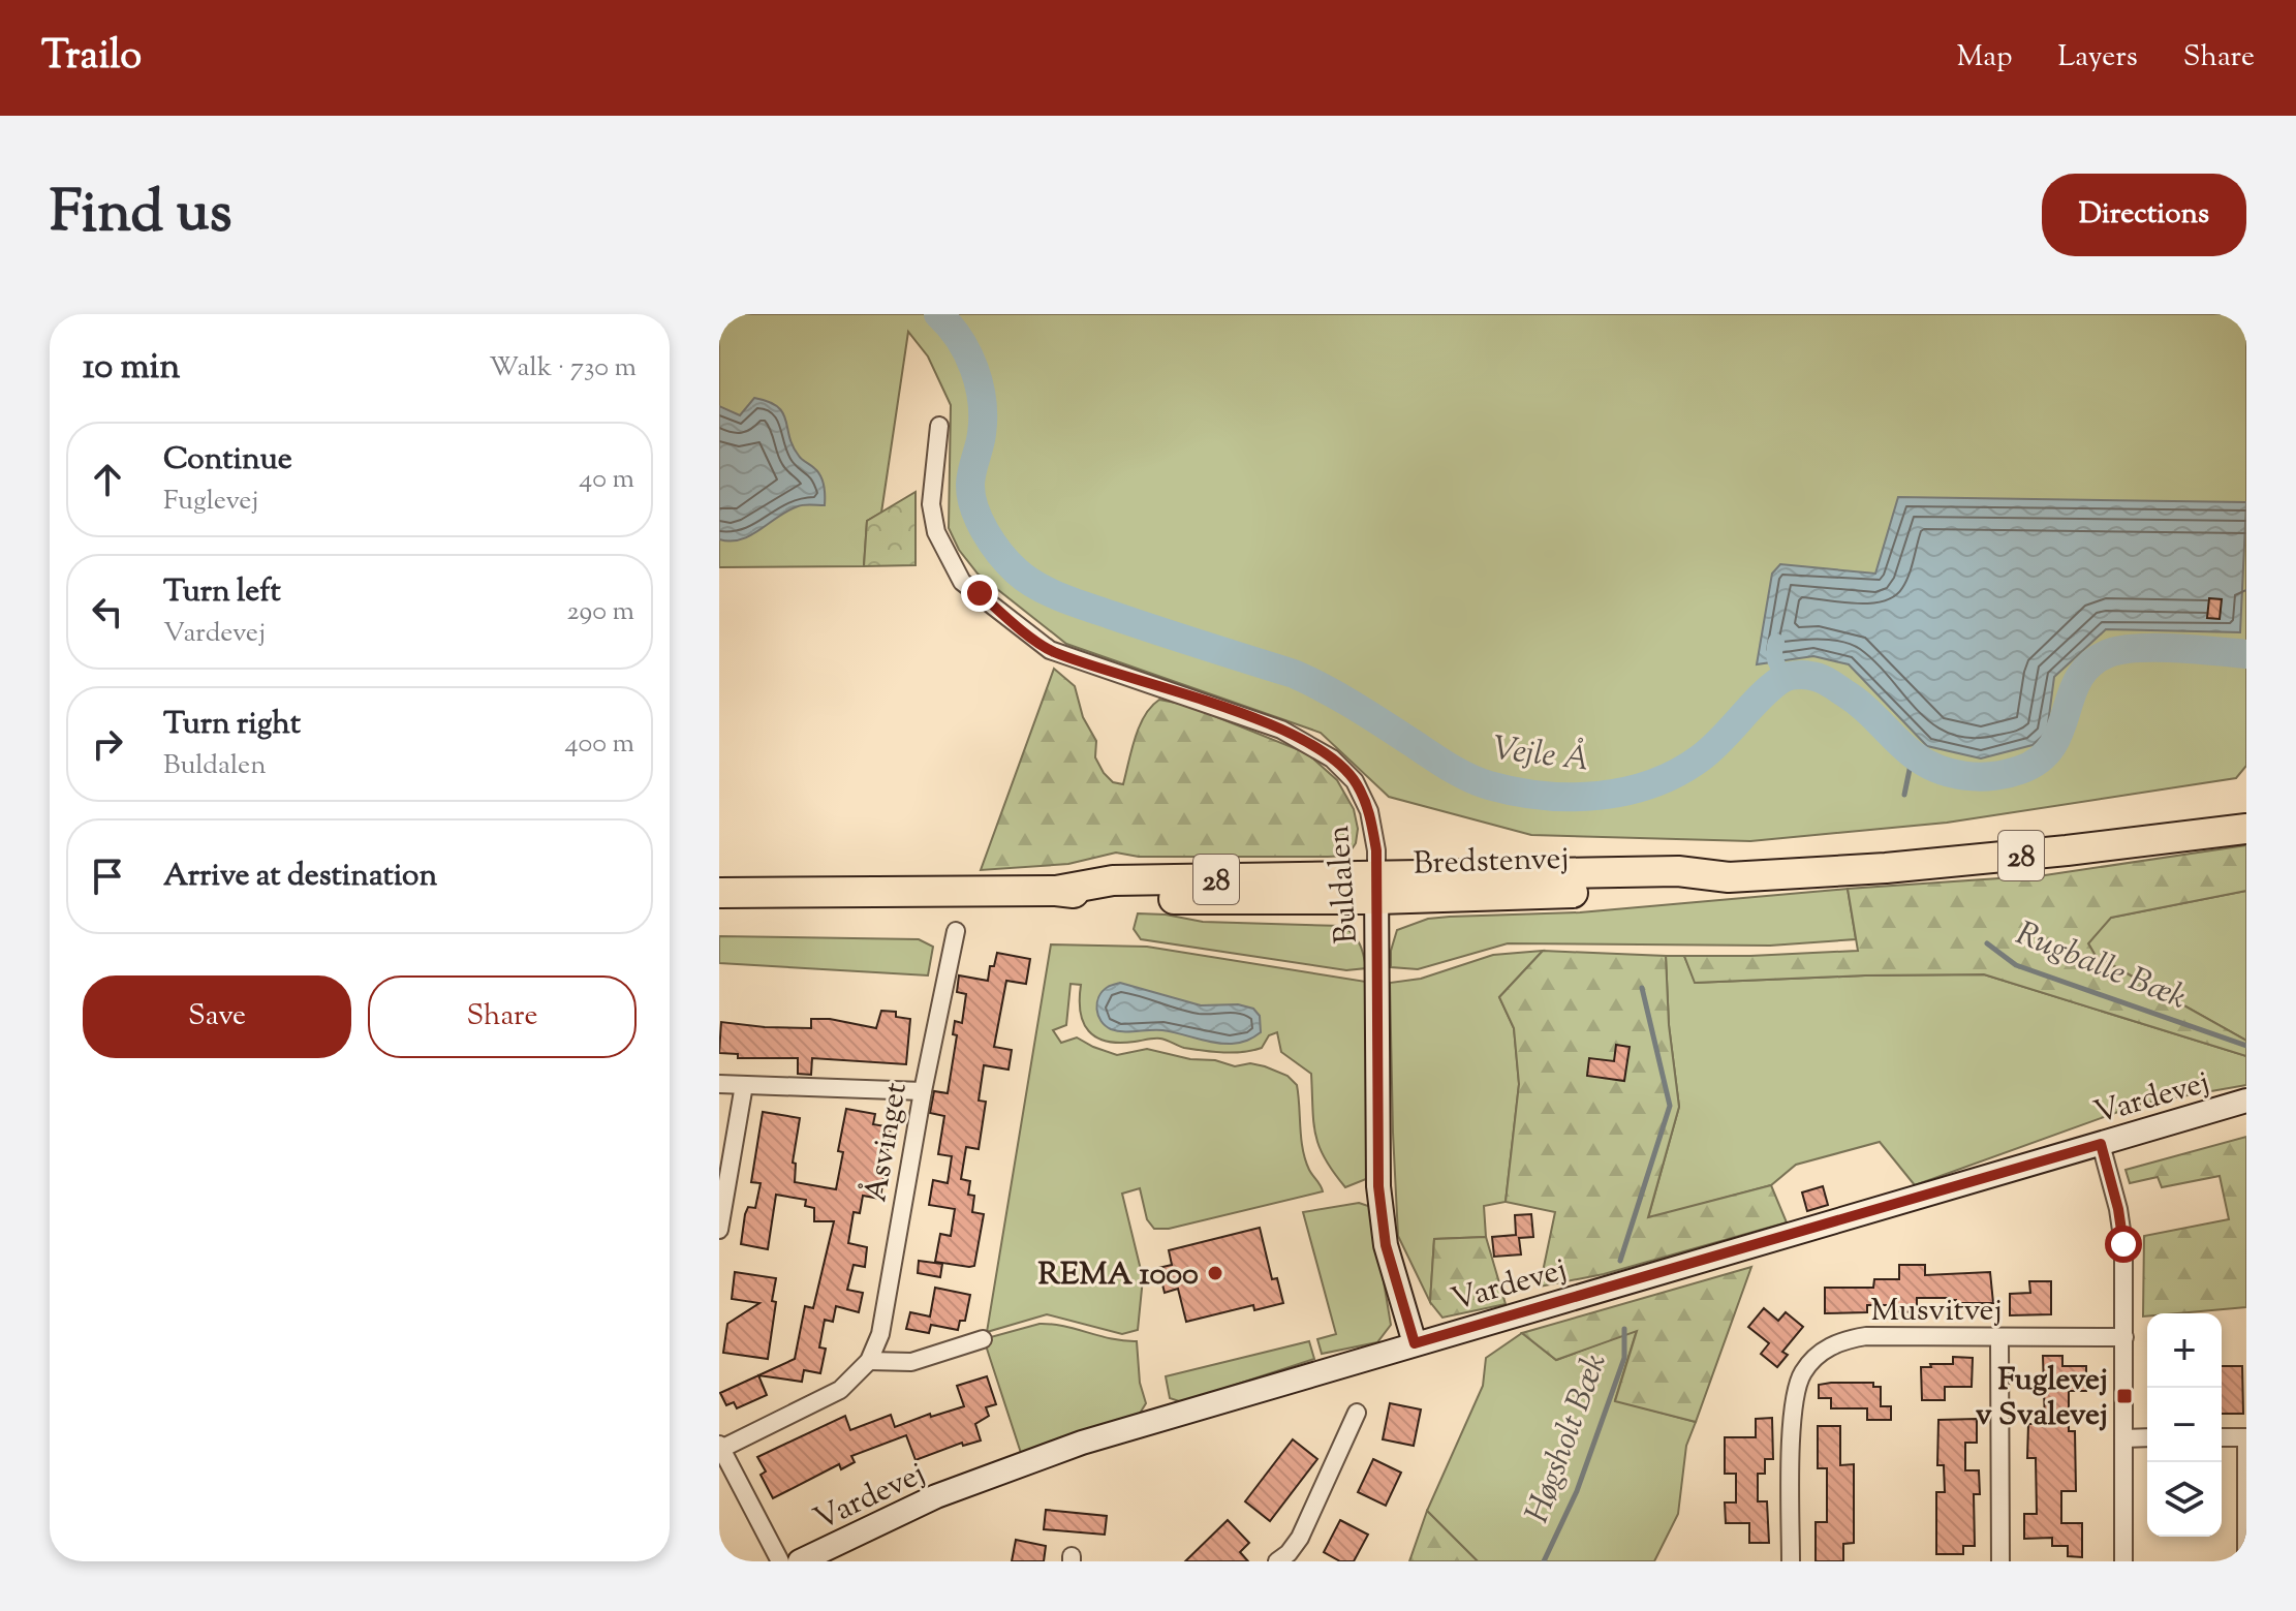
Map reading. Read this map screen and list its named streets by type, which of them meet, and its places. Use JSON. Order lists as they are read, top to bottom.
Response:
{
  "streets": {
    "highway": ["28", "Bredstenvej"],
    "street": [
      "Buldalen",
      "Vardevej",
      "Åsvinget",
      "Musvitvej"
    ]
  },
  "crossings": [
    ["Bredstenvej", "Buldalen"],
    ["Buldalen", "Vardevej"]
  ],
  "water": ["Vejle Å", "Rugballe Bæk", "Høgsholt Bæk"],
  "places": {
    "other": ["REMA 1000"],
    "transit": ["Fuglevej v Svalevej"]
  },
  "page": {
    "header": "Trailo",
    "nav": ["Map", "Layers", "Share"],
    "title": "Find us",
    "buttons": [
      "Directions",
      ["Save", "Share"]
    ],
    "heading": ["10 min", "Walk · 730 m"],
    "list": [
      ["Continue", "Fuglevej", "40 m"],
      ["Turn left", "Vardevej", "290 m"],
      ["Turn right", "Buldalen", "400 m"],
      "Arrive at destination"
    ],
    "map_buttons": ["+", "−"]
  }
}
